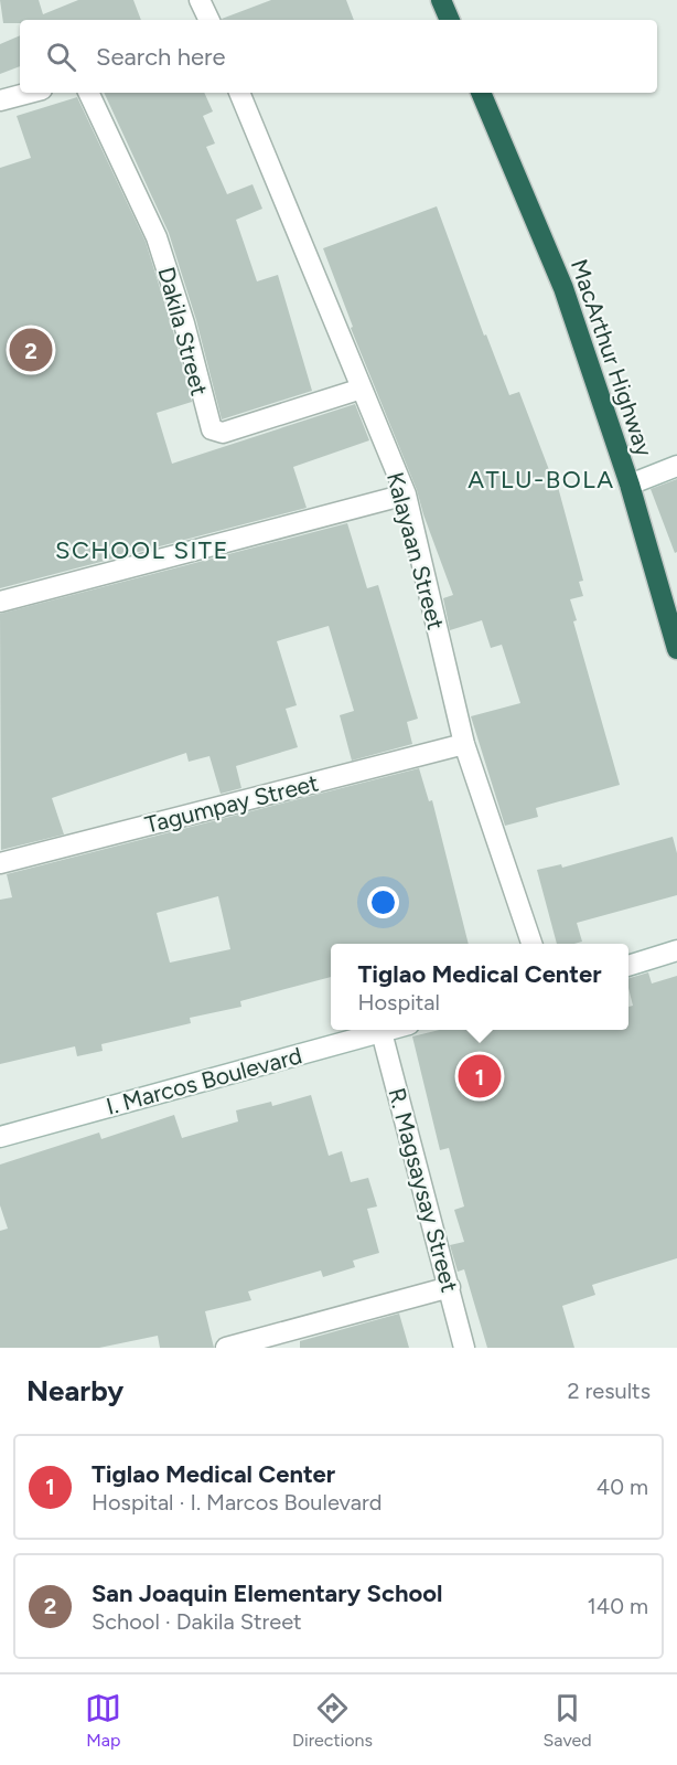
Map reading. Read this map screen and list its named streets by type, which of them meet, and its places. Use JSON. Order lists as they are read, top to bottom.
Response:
{
  "streets": {
    "highway": ["MacArthur Highway"],
    "street": [
      "Dakila Street",
      "Kalayaan Street",
      "Tagumpay Street",
      "I. Marcos Boulevard",
      "R. Magsaysay Street"
    ]
  },
  "crossings": [
    ["Dakila Street", "Kalayaan Street"],
    ["Kalayaan Street", "Tagumpay Street"],
    ["I. Marcos Boulevard", "R. Magsaysay Street"]
  ],
  "districts": ["ATLU-BOLA", "SCHOOL SITE"],
  "page": {
    "search": "Search here",
    "pins": ["2", "1"],
    "popup": ["Tiglao Medical Center", "Hospital"],
    "heading": ["Nearby", "2 results"],
    "list": [
      {
        "mark": "1",
        "name": "Tiglao Medical Center",
        "note": "Hospital · I. Marcos Boulevard",
        "value": "40 m"
      },
      {
        "mark": "2",
        "name": "San Joaquin Elementary School",
        "note": "School · Dakila Street",
        "value": "140 m"
      }
    ],
    "nav": ["Map", "Directions", "Saved"]
  }
}
